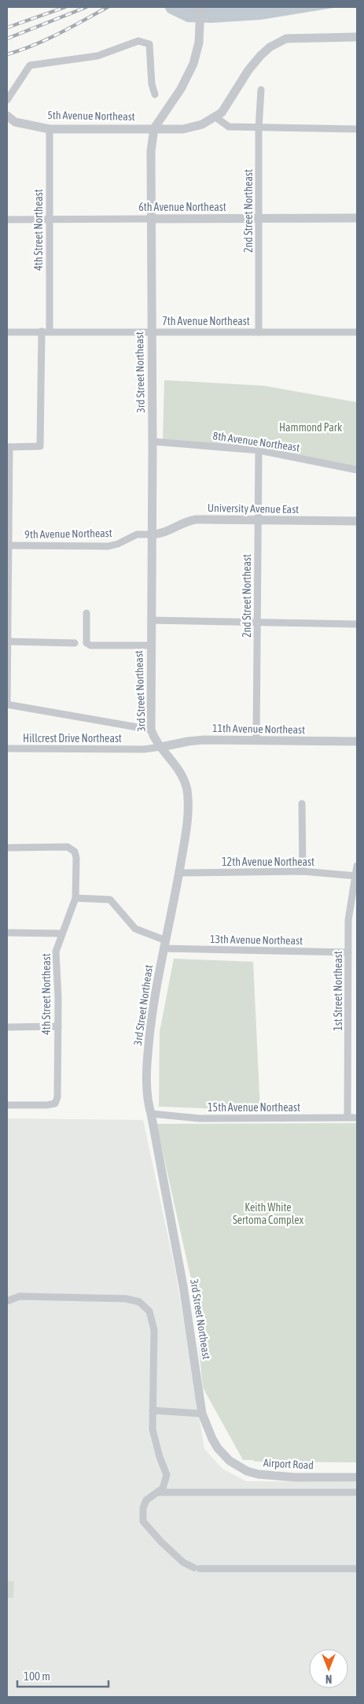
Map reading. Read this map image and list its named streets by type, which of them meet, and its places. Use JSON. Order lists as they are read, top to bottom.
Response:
{
  "streets": {
    "street": [
      "5th Avenue Northeast",
      "6th Avenue Northeast",
      "2nd Street Northeast",
      "4th Street Northeast",
      "7th Avenue Northeast",
      "3rd Street Northeast",
      "8th Avenue Northeast",
      "University Avenue East",
      "9th Avenue Northeast",
      "11th Avenue Northeast",
      "Hillcrest Drive Northeast",
      "12th Avenue Northeast",
      "13th Avenue Northeast",
      "1st Street Northeast",
      "15th Avenue Northeast",
      "Airport Road"
    ]
  },
  "crossings": [
    ["5th Avenue Northeast", "4th Street Northeast"],
    ["5th Avenue Northeast", "3rd Street Northeast"],
    ["6th Avenue Northeast", "2nd Street Northeast"],
    ["6th Avenue Northeast", "4th Street Northeast"],
    ["6th Avenue Northeast", "3rd Street Northeast"],
    ["2nd Street Northeast", "7th Avenue Northeast"],
    ["2nd Street Northeast", "8th Avenue Northeast"],
    ["2nd Street Northeast", "University Avenue East"],
    ["2nd Street Northeast", "11th Avenue Northeast"],
    ["4th Street Northeast", "7th Avenue Northeast"],
    ["4th Street Northeast", "13th Avenue Northeast"],
    ["7th Avenue Northeast", "3rd Street Northeast"],
    ["3rd Street Northeast", "8th Avenue Northeast"],
    ["3rd Street Northeast", "University Avenue East"],
    ["3rd Street Northeast", "9th Avenue Northeast"],
    ["3rd Street Northeast", "11th Avenue Northeast"],
    ["3rd Street Northeast", "Hillcrest Drive Northeast"],
    ["3rd Street Northeast", "12th Avenue Northeast"],
    ["3rd Street Northeast", "13th Avenue Northeast"],
    ["3rd Street Northeast", "15th Avenue Northeast"],
    ["3rd Street Northeast", "Airport Road"],
    ["University Avenue East", "9th Avenue Northeast"],
    ["11th Avenue Northeast", "Hillcrest Drive Northeast"],
    ["12th Avenue Northeast", "1st Street Northeast"],
    ["13th Avenue Northeast", "1st Street Northeast"],
    ["1st Street Northeast", "15th Avenue Northeast"]
  ],
  "parks": ["Hammond Park", "Keith White Sertoma Complex"],
  "scale_bar": "100 m",
  "north": "bottom"
}
